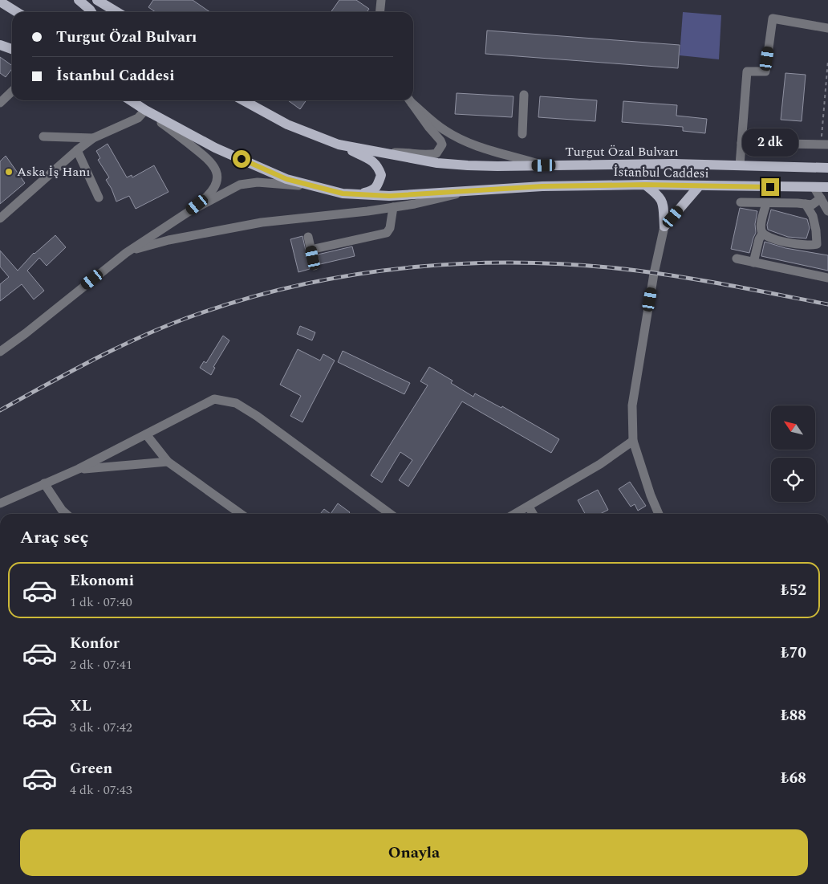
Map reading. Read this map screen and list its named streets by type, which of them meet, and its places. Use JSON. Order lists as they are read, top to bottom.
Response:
{
  "streets": {
    "main road": ["Turgut Özal Bulvarı", "İstanbul Caddesi"]
  },
  "places": ["Aska İş Hanı"],
  "north": "top left",
  "page": {
    "banner": ["Turgut Özal Bulvarı", "İstanbul Caddesi"],
    "bubble": "2 dk",
    "heading": "Araç seç",
    "list": [
      {
        "name": "Ekonomi",
        "note": "1 dk · 07:40",
        "value": "₺52"
      },
      {
        "name": "Konfor",
        "note": "2 dk · 07:41",
        "value": "₺70"
      },
      {
        "name": "XL",
        "note": "3 dk · 07:42",
        "value": "₺88"
      },
      {
        "name": "Green",
        "note": "4 dk · 07:43",
        "value": "₺68"
      }
    ],
    "buttons": "Onayla"
  }
}
